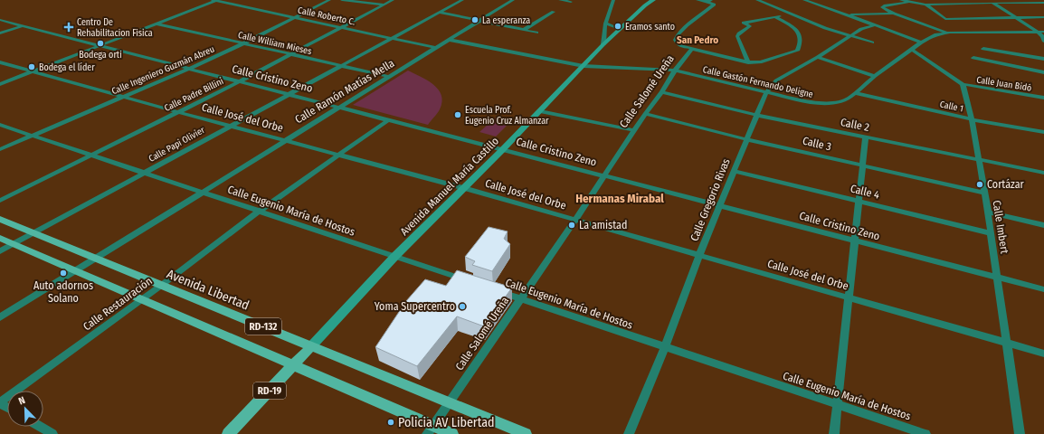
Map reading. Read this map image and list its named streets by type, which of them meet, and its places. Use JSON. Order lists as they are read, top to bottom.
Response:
{
  "streets": {
    "main road": ["Avenida Libertad", "RD-132", "RD-19"],
    "street": [
      "Calle Roberto C.",
      "Calle William Mieses",
      "Calle Ingeniero Guzmán Abreu",
      "Calle Cristino Zeno",
      "Calle Gastón Fernando Deligne",
      "Calle Juan Bidó",
      "Calle Ramón Matías Mella",
      "Calle Salomé Ureña",
      "Calle Padre Billini",
      "Calle 1",
      "Calle José del Orbe",
      "Calle 2",
      "Calle Papi Olivier",
      "Calle 3",
      "Avenida Manuel María Castillo",
      "Calle 4",
      "Calle Gregorio Rivas",
      "Calle Eugenio María de Hostos",
      "Calle Imbert",
      "Calle Restauración"
    ]
  },
  "crossings": [
    ["Calle Roberto C.", "Calle Ingeniero Guzmán Abreu"],
    ["Calle Roberto C.", "Calle Ramón Matías Mella"],
    ["Calle Roberto C.", "Calle Padre Billini"],
    ["Calle Roberto C.", "Calle Papi Olivier"],
    ["Calle William Mieses", "Calle Ingeniero Guzmán Abreu"],
    ["Calle William Mieses", "Calle Ramón Matías Mella"],
    ["Calle William Mieses", "Calle Padre Billini"],
    ["Calle William Mieses", "Calle Papi Olivier"],
    ["Calle Ingeniero Guzmán Abreu", "Calle Cristino Zeno"],
    ["Calle Ingeniero Guzmán Abreu", "Calle José del Orbe"],
    ["Calle Ingeniero Guzmán Abreu", "Calle Eugenio María de Hostos"],
    ["Calle Cristino Zeno", "Calle Ramón Matías Mella"],
    ["Calle Cristino Zeno", "Calle Salomé Ureña"],
    ["Calle Cristino Zeno", "Calle Padre Billini"],
    ["Calle Cristino Zeno", "Calle Papi Olivier"],
    ["Calle Cristino Zeno", "Avenida Manuel María Castillo"],
    ["Calle Cristino Zeno", "Calle Gregorio Rivas"],
    ["Calle Cristino Zeno", "Calle Imbert"],
    ["Calle Cristino Zeno", "Calle Restauración"],
    ["Calle Gastón Fernando Deligne", "Calle Ramón Matías Mella"],
    ["Calle Gastón Fernando Deligne", "Calle Salomé Ureña"],
    ["Calle Gastón Fernando Deligne", "Calle 1"],
    ["Calle Gastón Fernando Deligne", "Avenida Manuel María Castillo"],
    ["Calle Gastón Fernando Deligne", "Calle Gregorio Rivas"],
    ["Calle Juan Bidó", "Calle Imbert"],
    ["Calle Ramón Matías Mella", "Calle José del Orbe"],
    ["Calle Ramón Matías Mella", "Calle Eugenio María de Hostos"],
    ["Calle Ramón Matías Mella", "Avenida Libertad"],
    ["Calle Ramón Matías Mella", "RD-132"],
    ["Calle Salomé Ureña", "Calle José del Orbe"],
    ["Calle Salomé Ureña", "Calle 2"],
    ["Calle Salomé Ureña", "Calle 3"],
    ["Calle Salomé Ureña", "Calle Eugenio María de Hostos"],
    ["Calle Salomé Ureña", "Avenida Libertad"],
    ["Calle Salomé Ureña", "RD-132"],
    ["Calle Padre Billini", "Calle José del Orbe"],
    ["Calle Padre Billini", "Calle Eugenio María de Hostos"],
    ["Calle 1", "Calle Imbert"],
    ["Calle José del Orbe", "Calle Papi Olivier"],
    ["Calle José del Orbe", "Avenida Manuel María Castillo"],
    ["Calle José del Orbe", "Calle Gregorio Rivas"],
    ["Calle José del Orbe", "Calle Imbert"],
    ["Calle José del Orbe", "Calle Restauración"],
    ["Calle 2", "Calle Gregorio Rivas"],
    ["Calle 2", "Calle Imbert"],
    ["Calle Papi Olivier", "Calle Eugenio María de Hostos"],
    ["Calle Papi Olivier", "Avenida Libertad"],
    ["Calle Papi Olivier", "RD-132"],
    ["Calle 3", "Calle Gregorio Rivas"],
    ["Calle 3", "Calle Imbert"],
    ["Avenida Manuel María Castillo", "Calle Eugenio María de Hostos"],
    ["Avenida Manuel María Castillo", "Avenida Libertad"],
    ["Avenida Manuel María Castillo", "RD-19"],
    ["Calle 4", "Calle Gregorio Rivas"],
    ["Calle 4", "Calle Imbert"],
    ["Calle Gregorio Rivas", "Calle Eugenio María de Hostos"],
    ["Calle Eugenio María de Hostos", "Calle Restauración"],
    ["Avenida Libertad", "Calle Restauración"],
    ["Avenida Libertad", "RD-19"],
    ["Calle Restauración", "RD-132"],
    ["RD-132", "RD-19"]
  ],
  "districts": ["San Pedro", "Hermanas Mirabal"],
  "places": {
    "other": [
      "La esperanza",
      "Eramos santo",
      "Bodega orti",
      "Bodega el líder",
      "Escuela Prof. Eugenio Cruz Almanzar",
      "Cortázar",
      "La amistad",
      "Auto adornos Solano",
      "Yoma Supercentro",
      "Policia AV Libertad"
    ],
    "health": ["Centro De Rehabilitacion Fisica"]
  },
  "north": "top left"
}
